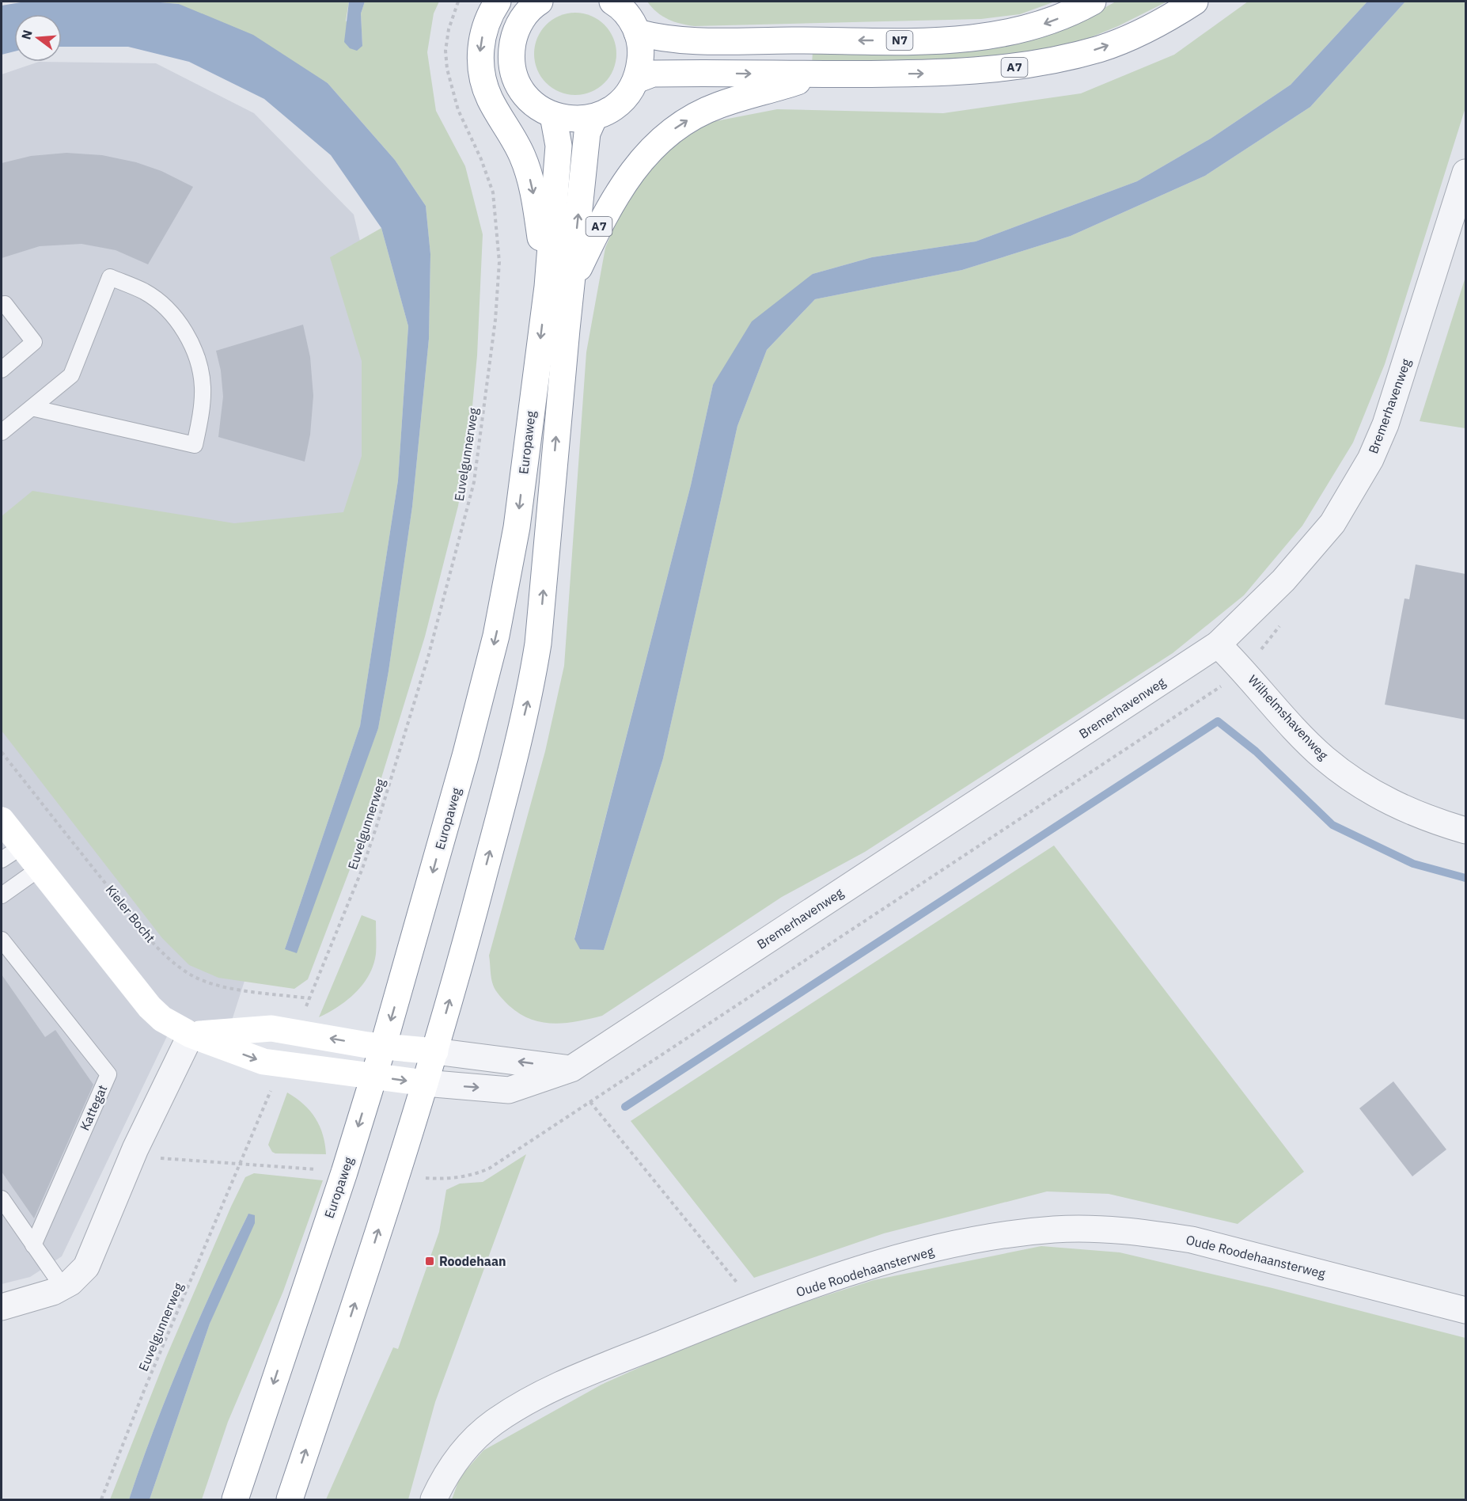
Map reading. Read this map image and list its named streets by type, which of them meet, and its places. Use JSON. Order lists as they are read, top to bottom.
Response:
{
  "streets": {
    "main road": ["N7", "A7", "Europaweg"],
    "street": ["Bremerhavenweg", "Wilhelmshavenweg", "Oude Roodehaansterweg"],
    "lane": ["Kattegat"],
    "path": ["Euvelgunnerweg", "Kieler Bocht"]
  },
  "crossings": [
    ["A7", "Europaweg"],
    ["Bremerhavenweg", "Europaweg"],
    ["Bremerhavenweg", "Wilhelmshavenweg"]
  ],
  "places": {
    "transit": ["Roodehaan"]
  },
  "north": "left"
}
